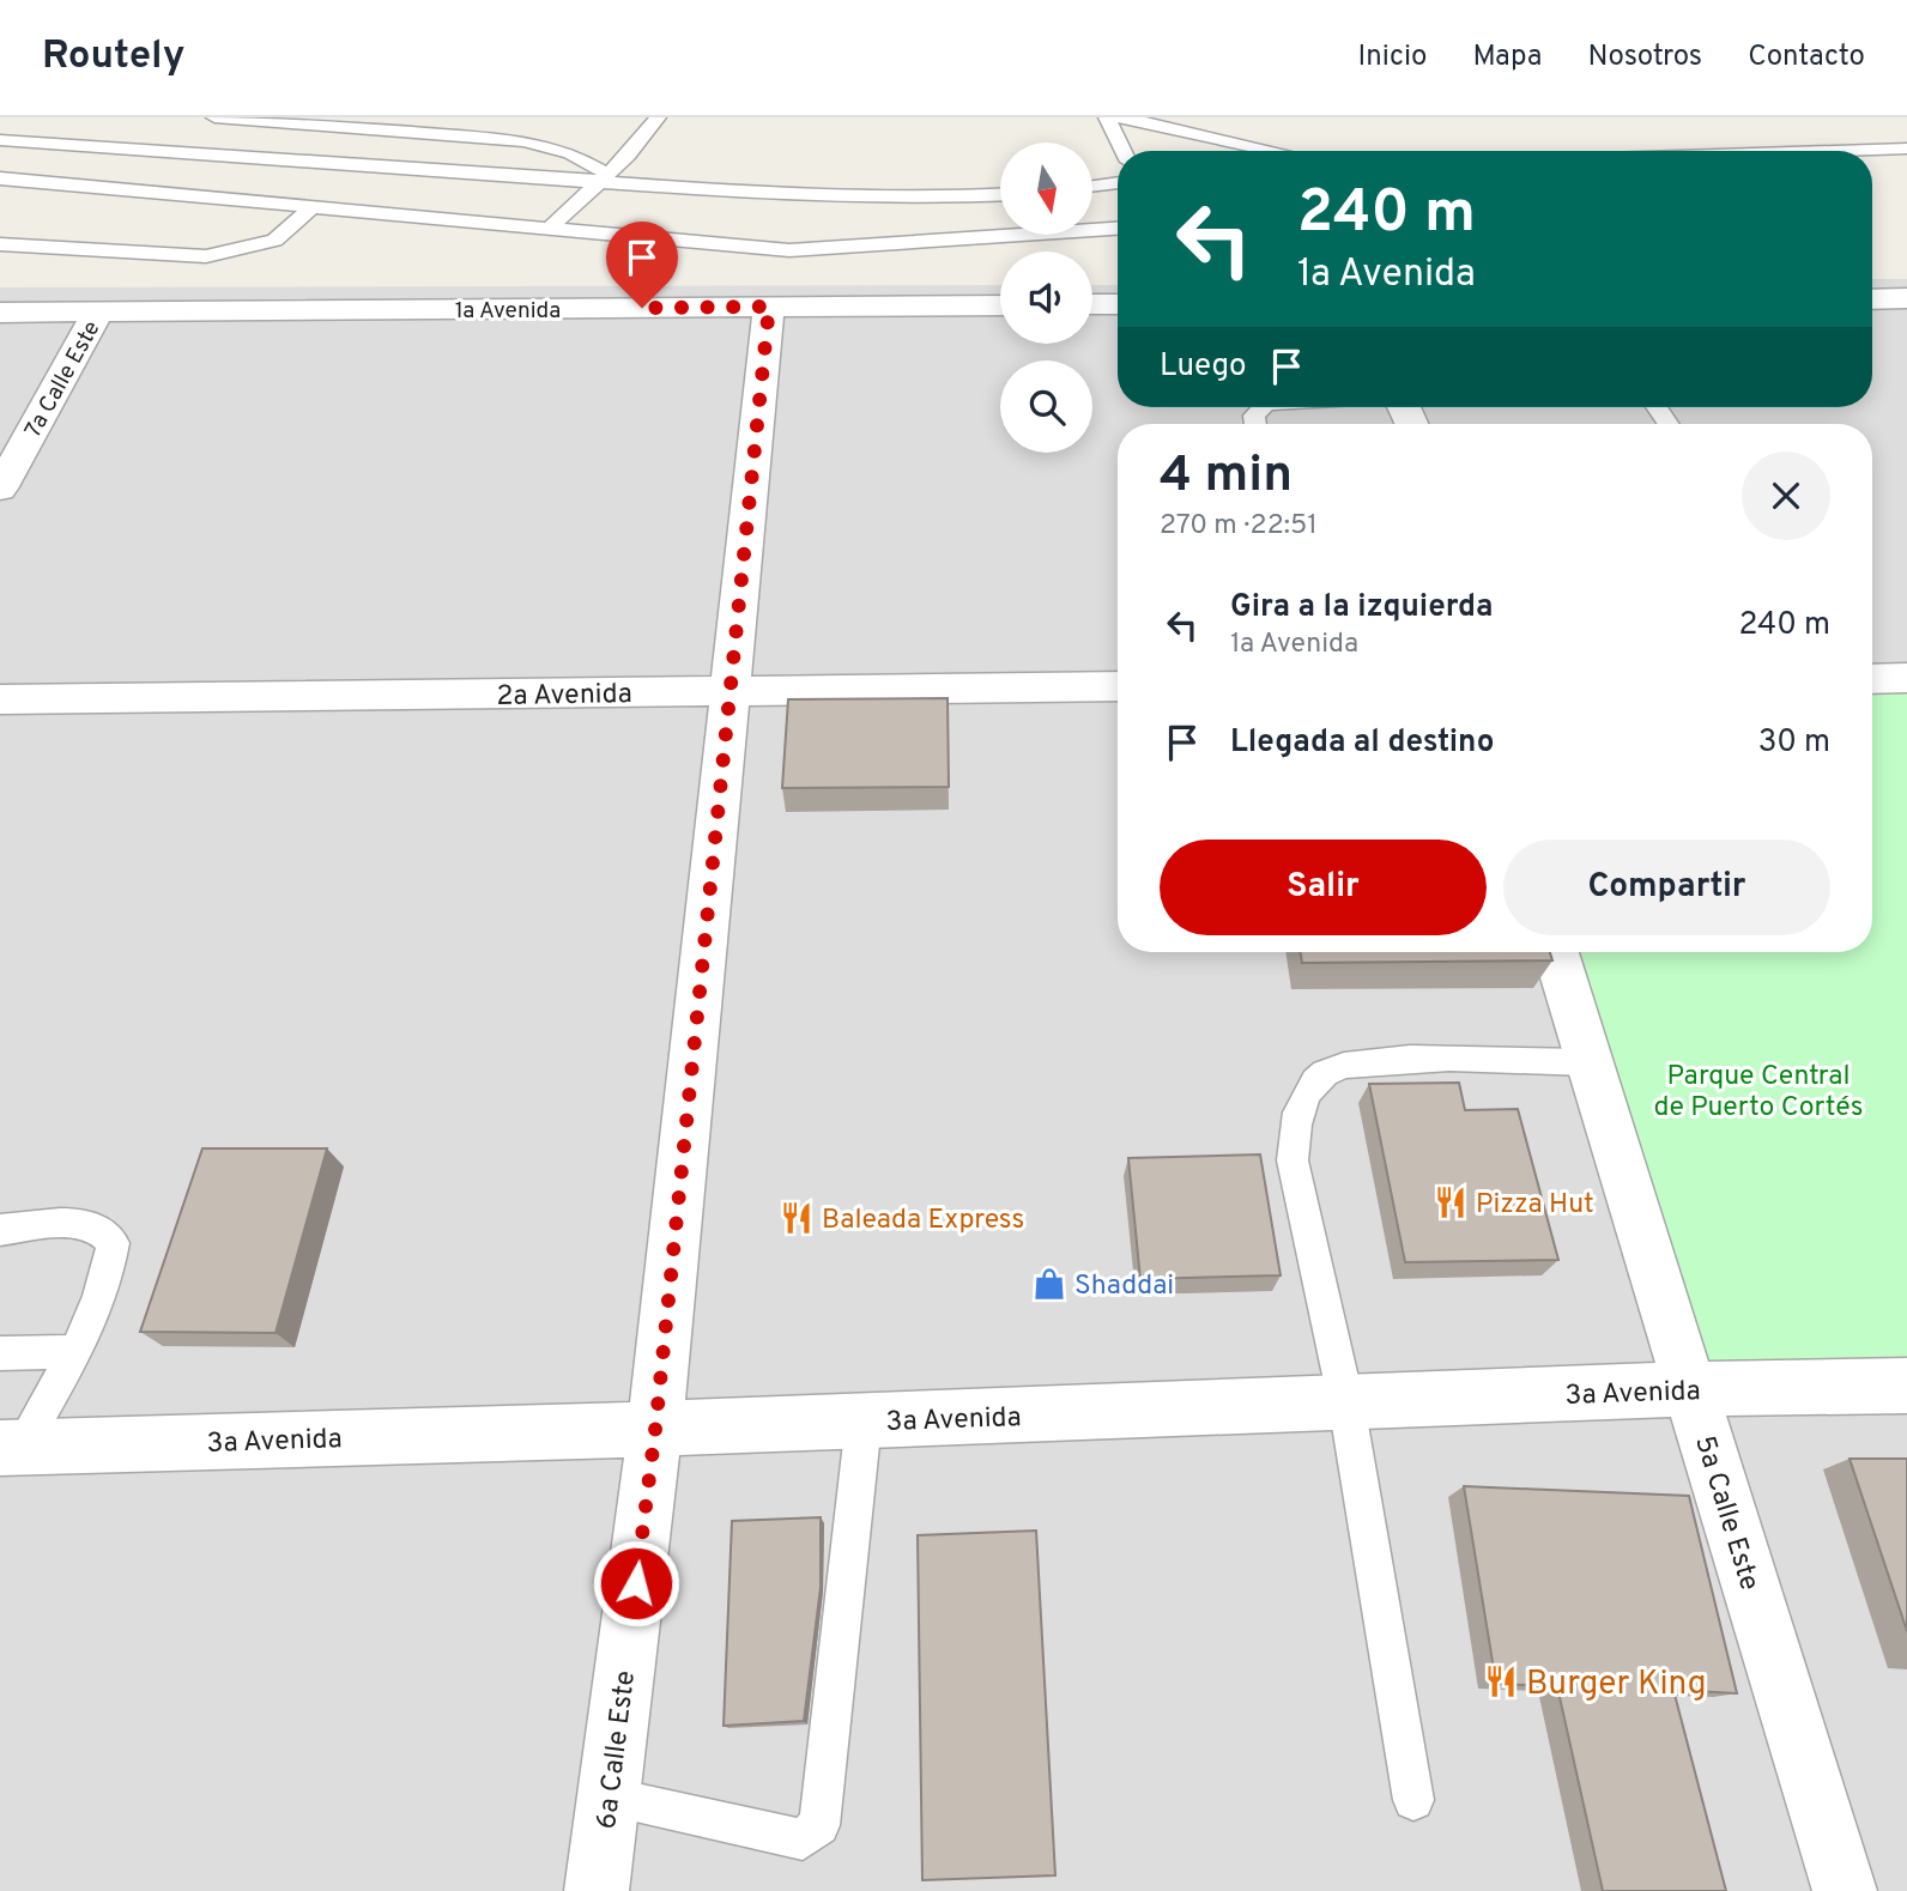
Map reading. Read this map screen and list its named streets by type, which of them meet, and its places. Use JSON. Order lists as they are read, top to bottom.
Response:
{
  "streets": {
    "street": [
      "1a Avenida",
      "7a Calle Este",
      "2a Avenida",
      "3a Avenida",
      "5a Calle Este",
      "6a Calle Este"
    ]
  },
  "crossings": [
    ["1a Avenida", "7a Calle Este"],
    ["1a Avenida", "6a Calle Este"],
    ["2a Avenida", "6a Calle Este"],
    ["3a Avenida", "5a Calle Este"],
    ["3a Avenida", "6a Calle Este"]
  ],
  "parks": ["Parque Central de Puerto Cortés"],
  "places": {
    "restaurant": ["Pizza Hut", "Baleada Express", "Burger King"],
    "shop": ["Shaddai"]
  },
  "north": "bottom",
  "page": {
    "header": "Routely",
    "nav": [
      "Inicio",
      "Mapa",
      "Nosotros",
      "Contacto"
    ],
    "turn": ["240 m", "1a Avenida"],
    "then": "Luego",
    "heading": ["4 min", "270 m · 22:51"],
    "list": [
      {
        "name": "Gira a la izquierda",
        "note": "1a Avenida",
        "value": "240 m"
      },
      {
        "name": "Llegada al destino",
        "value": "30 m"
      }
    ],
    "buttons": ["Salir", "Compartir"]
  }
}
